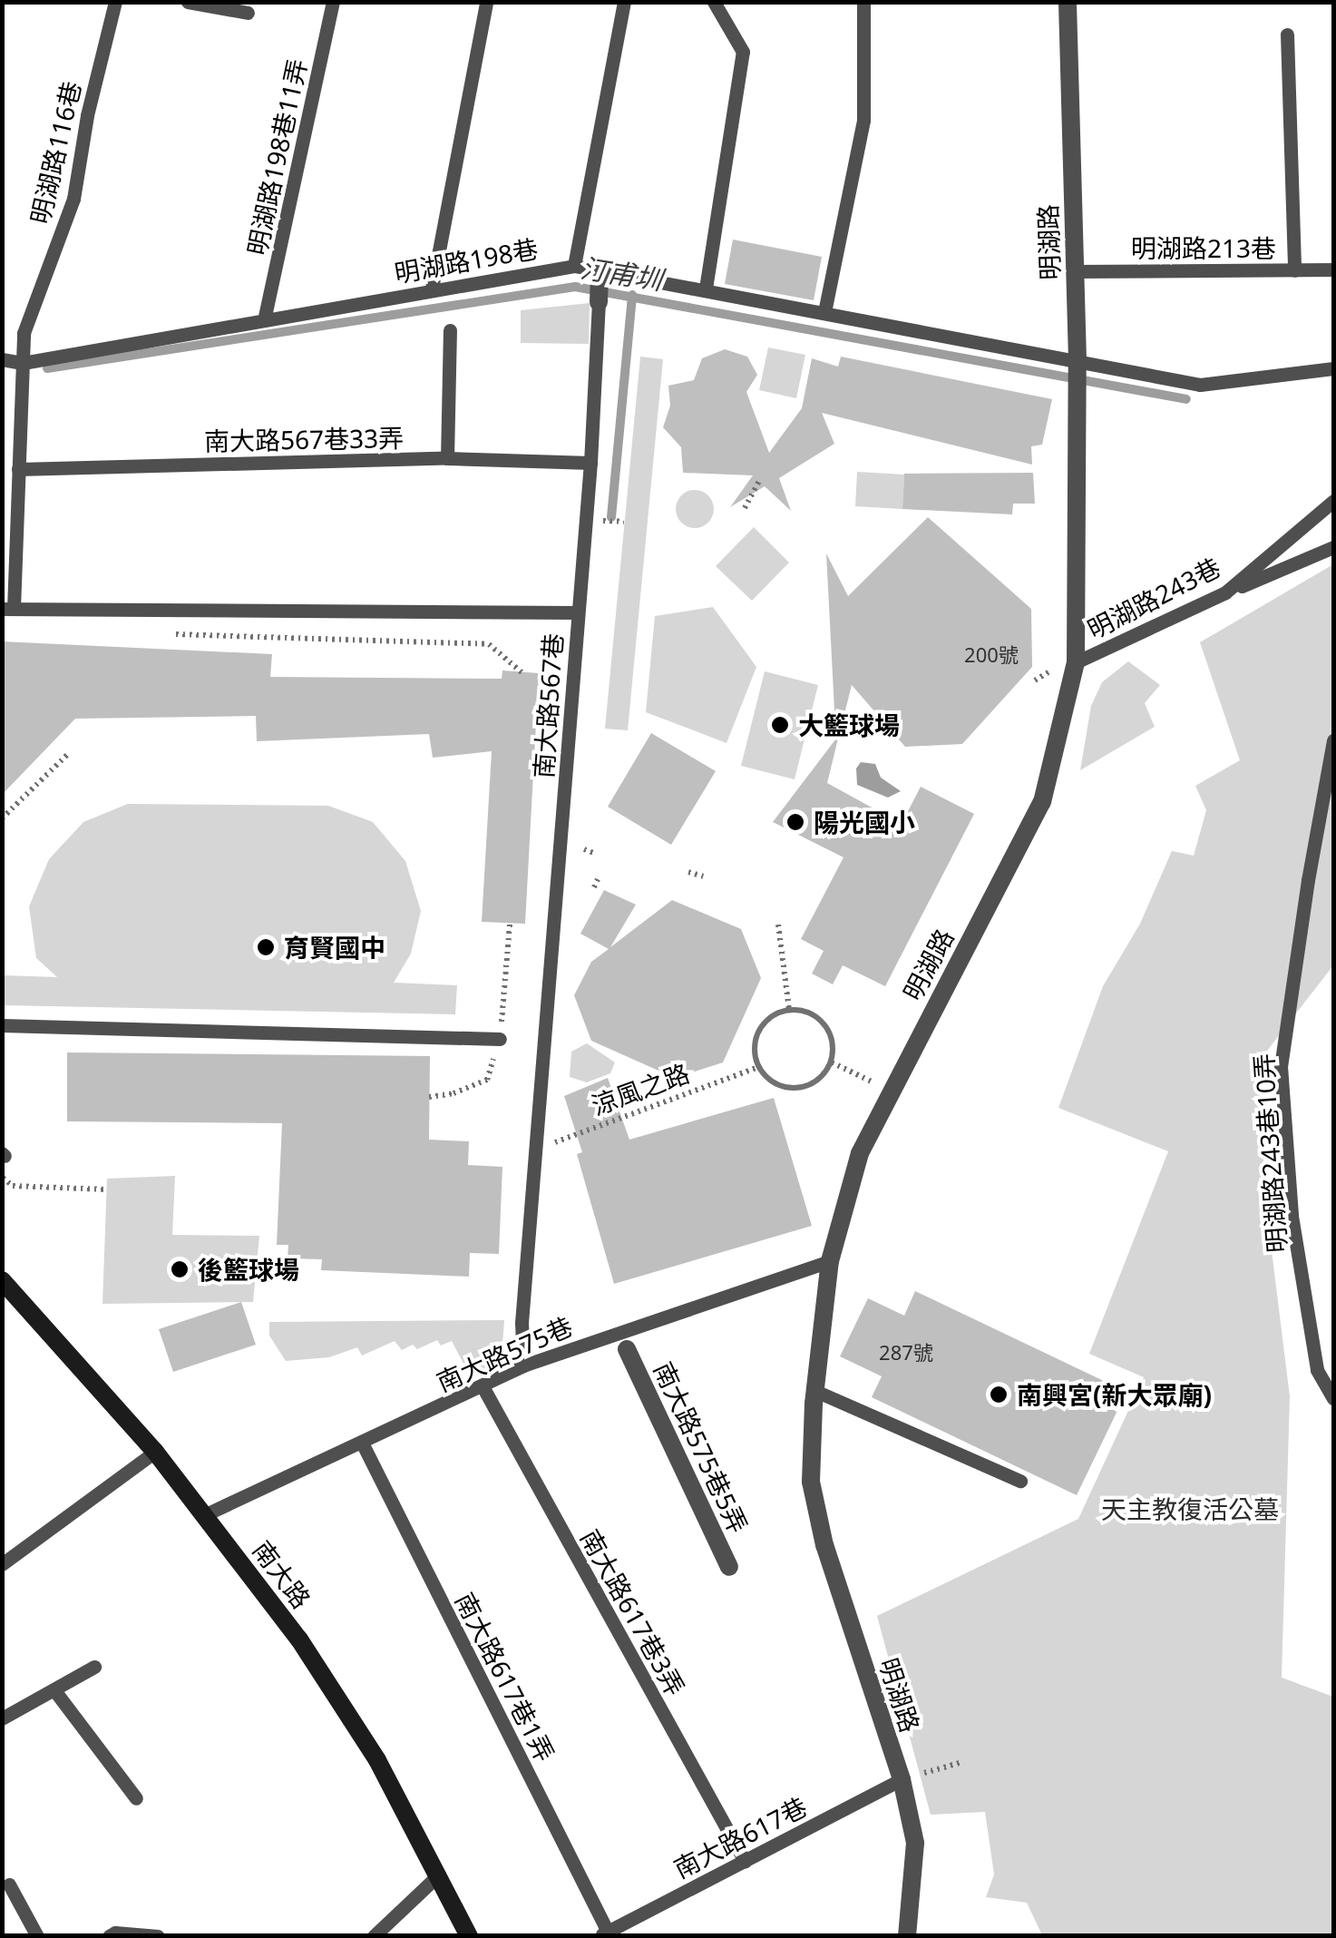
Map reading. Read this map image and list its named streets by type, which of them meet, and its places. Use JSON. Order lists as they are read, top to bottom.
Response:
{
  "streets": {
    "main road": ["南大路"],
    "street": ["明湖路", "南大路575巷5弄"],
    "lane": [
      "明湖路116巷",
      "明湖路198巷11弄",
      "明湖路213巷",
      "明湖路198巷",
      "南大路567巷33弄",
      "明湖路243巷",
      "南大路567巷",
      "明湖路243巷10弄",
      "南大路575巷",
      "南大路617巷3弄",
      "南大路617巷1弄",
      "南大路617巷"
    ],
    "path": ["涼風之路"]
  },
  "crossings": [
    ["明湖路116巷", "明湖路198巷"],
    ["明湖路116巷", "南大路567巷"],
    ["明湖路198巷11弄", "明湖路198巷"],
    ["明湖路", "明湖路213巷"],
    ["明湖路", "明湖路198巷"],
    ["明湖路", "明湖路243巷"],
    ["明湖路", "南大路575巷"],
    ["明湖路", "南大路617巷"],
    ["明湖路198巷", "南大路567巷"],
    ["南大路567巷33弄", "南大路567巷"],
    ["南大路567巷", "涼風之路"],
    ["南大路567巷", "南大路575巷"],
    ["南大路575巷", "南大路"],
    ["南大路575巷", "南大路617巷3弄"],
    ["南大路575巷", "南大路617巷1弄"],
    ["南大路617巷3弄", "南大路617巷"],
    ["南大路617巷1弄", "南大路617巷"]
  ],
  "water": ["汀甫圳"],
  "parks": ["天主教復活公墓"],
  "places": [
    "大籃球場",
    "陽光國小",
    "育賢國中",
    "後籃球場",
    "南興宮(新大眾廟)"
  ],
  "house_numbers": ["200號", "287號"]
}
